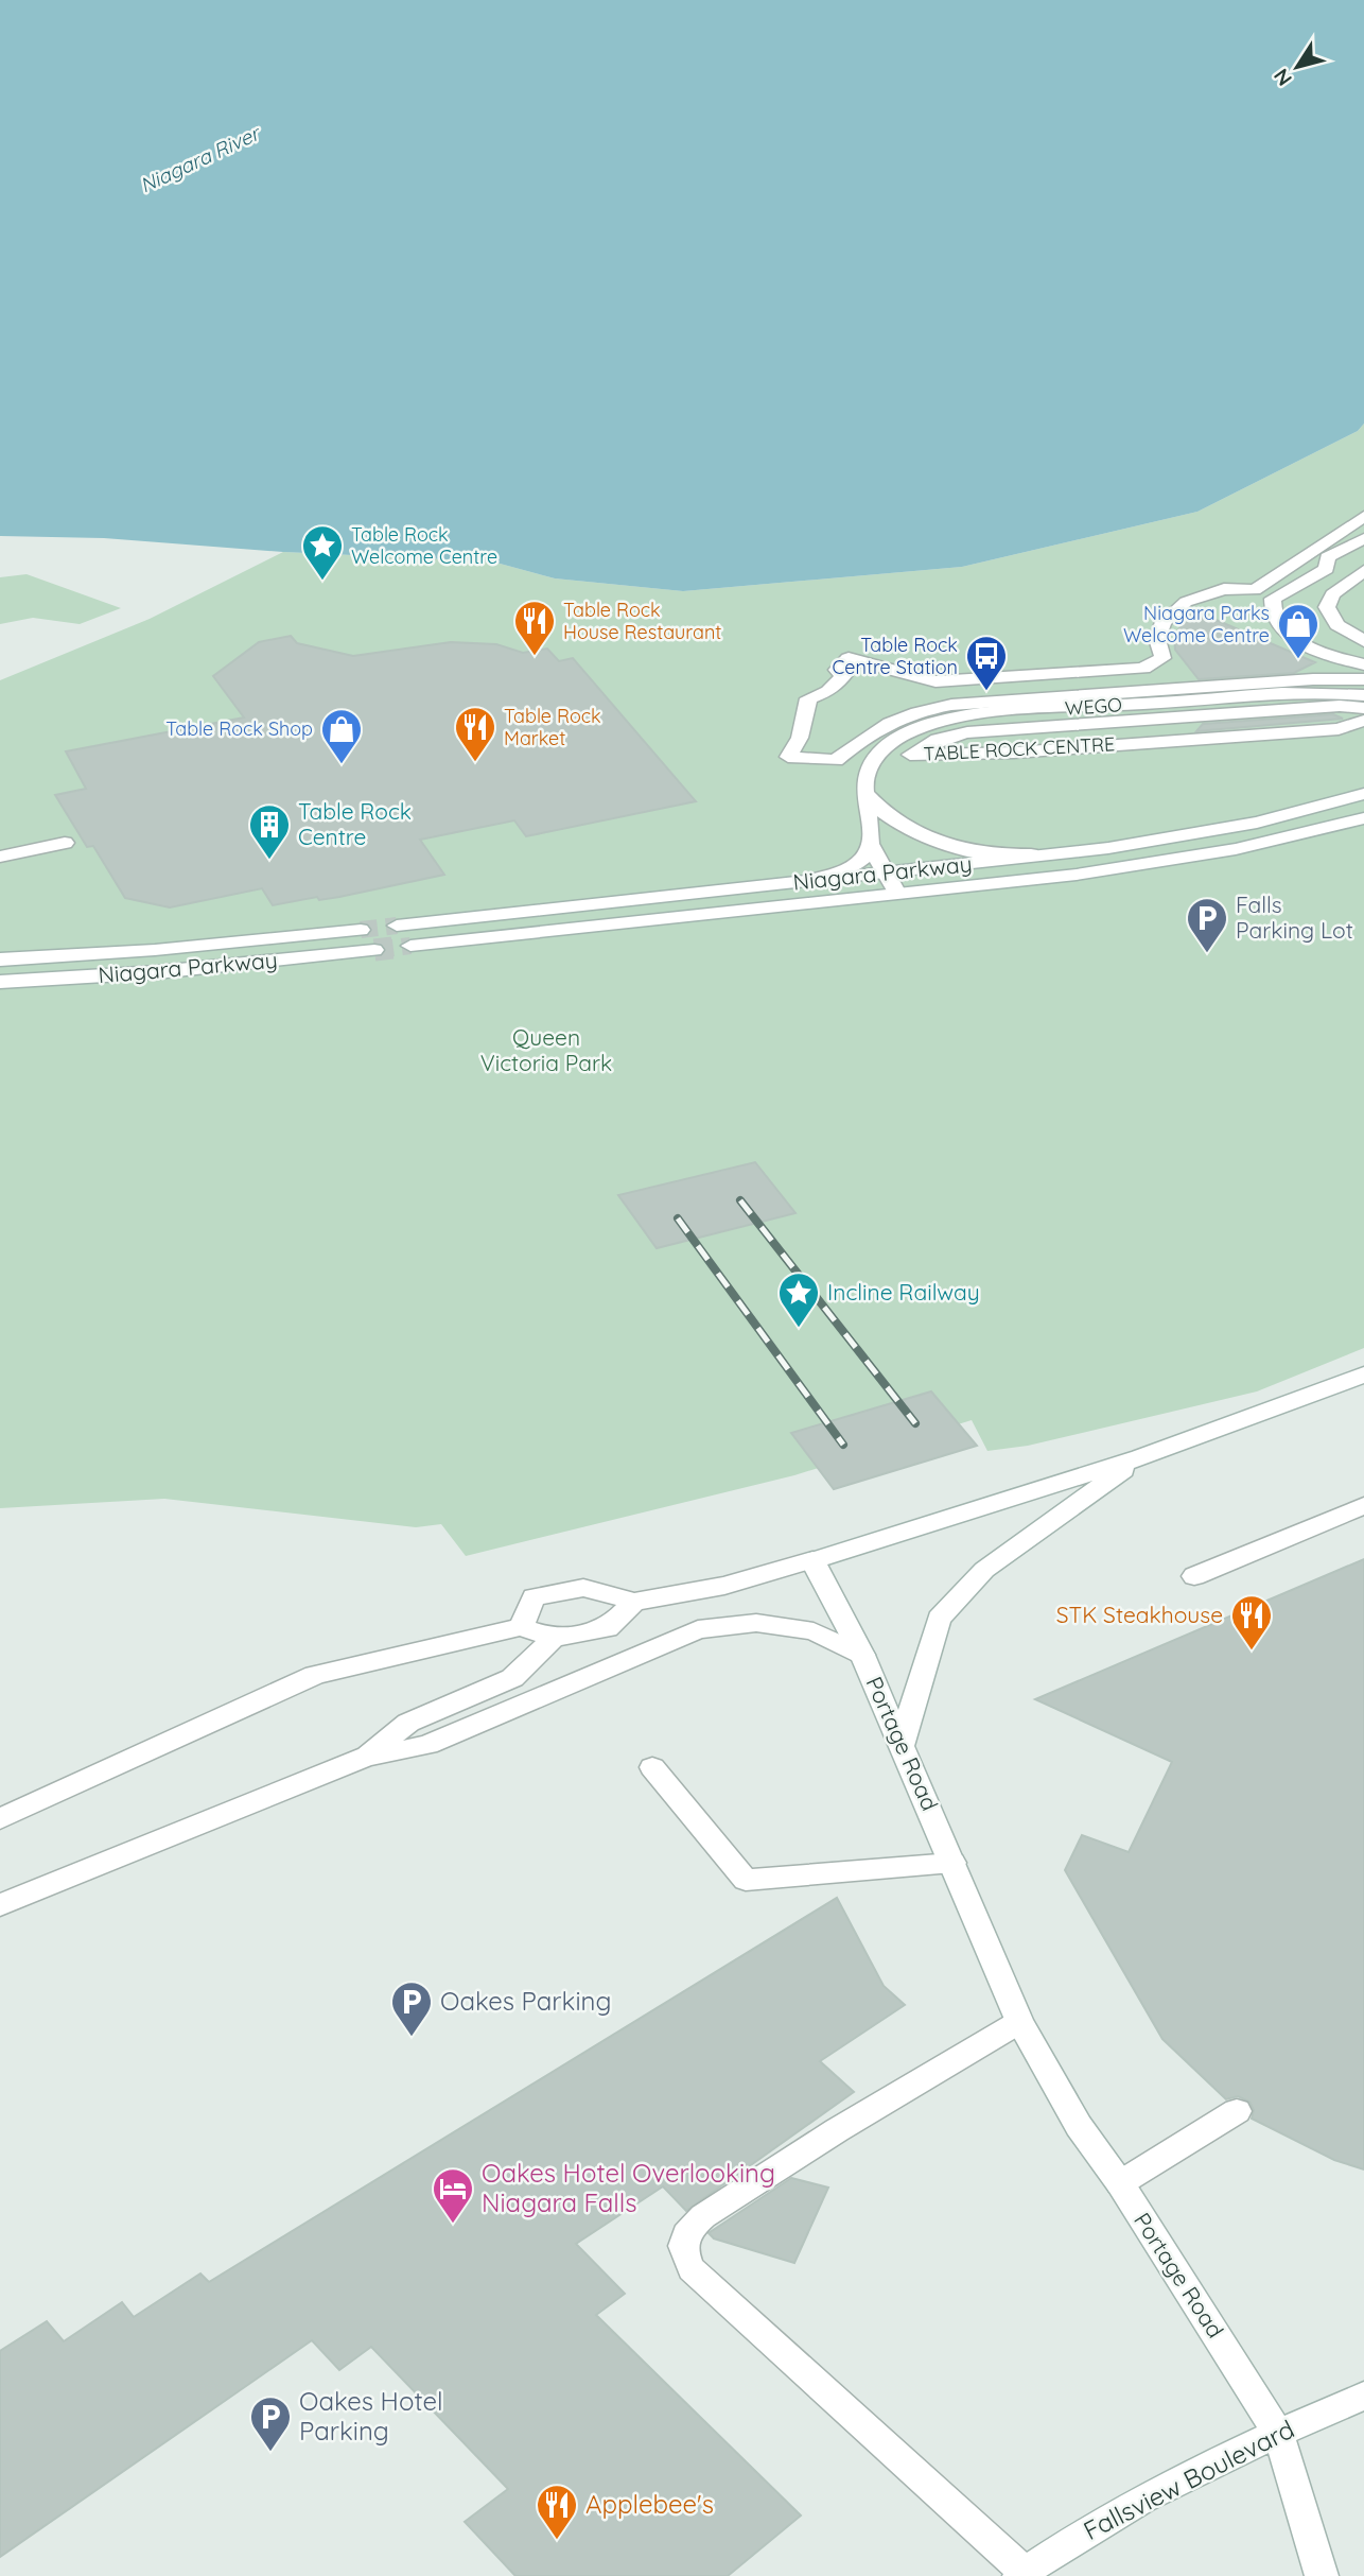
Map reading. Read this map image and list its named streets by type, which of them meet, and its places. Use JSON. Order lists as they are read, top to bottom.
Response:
{
  "streets": {
    "main road": [
      "WEGO",
      "TABLE ROCK CENTRE",
      "Niagara Parkway",
      "Portage Road",
      "Fallsview Boulevard"
    ]
  },
  "crossings": [
    ["Portage Road", "Fallsview Boulevard"]
  ],
  "water": ["Niagara River"],
  "parks": ["Queen Victoria Park"],
  "places": {
    "place": ["Table Rock Welcome Centre", "Incline Railway"],
    "restaurant": [
      "Table Rock House Restaurant",
      "Table Rock Market",
      "STK Steakhouse",
      "Applebee's"
    ],
    "shop": ["Niagara Parks Welcome Centre", "Table Rock Shop"],
    "bus stop": ["Table Rock Centre Station"],
    "building": ["Table Rock Centre"],
    "parking": ["Falls Parking Lot", "Oakes Parking", "Oakes Hotel Parking"],
    "hotel": ["Oakes Hotel Overlooking Niagara Falls"]
  },
  "north": "bottom left"
}
